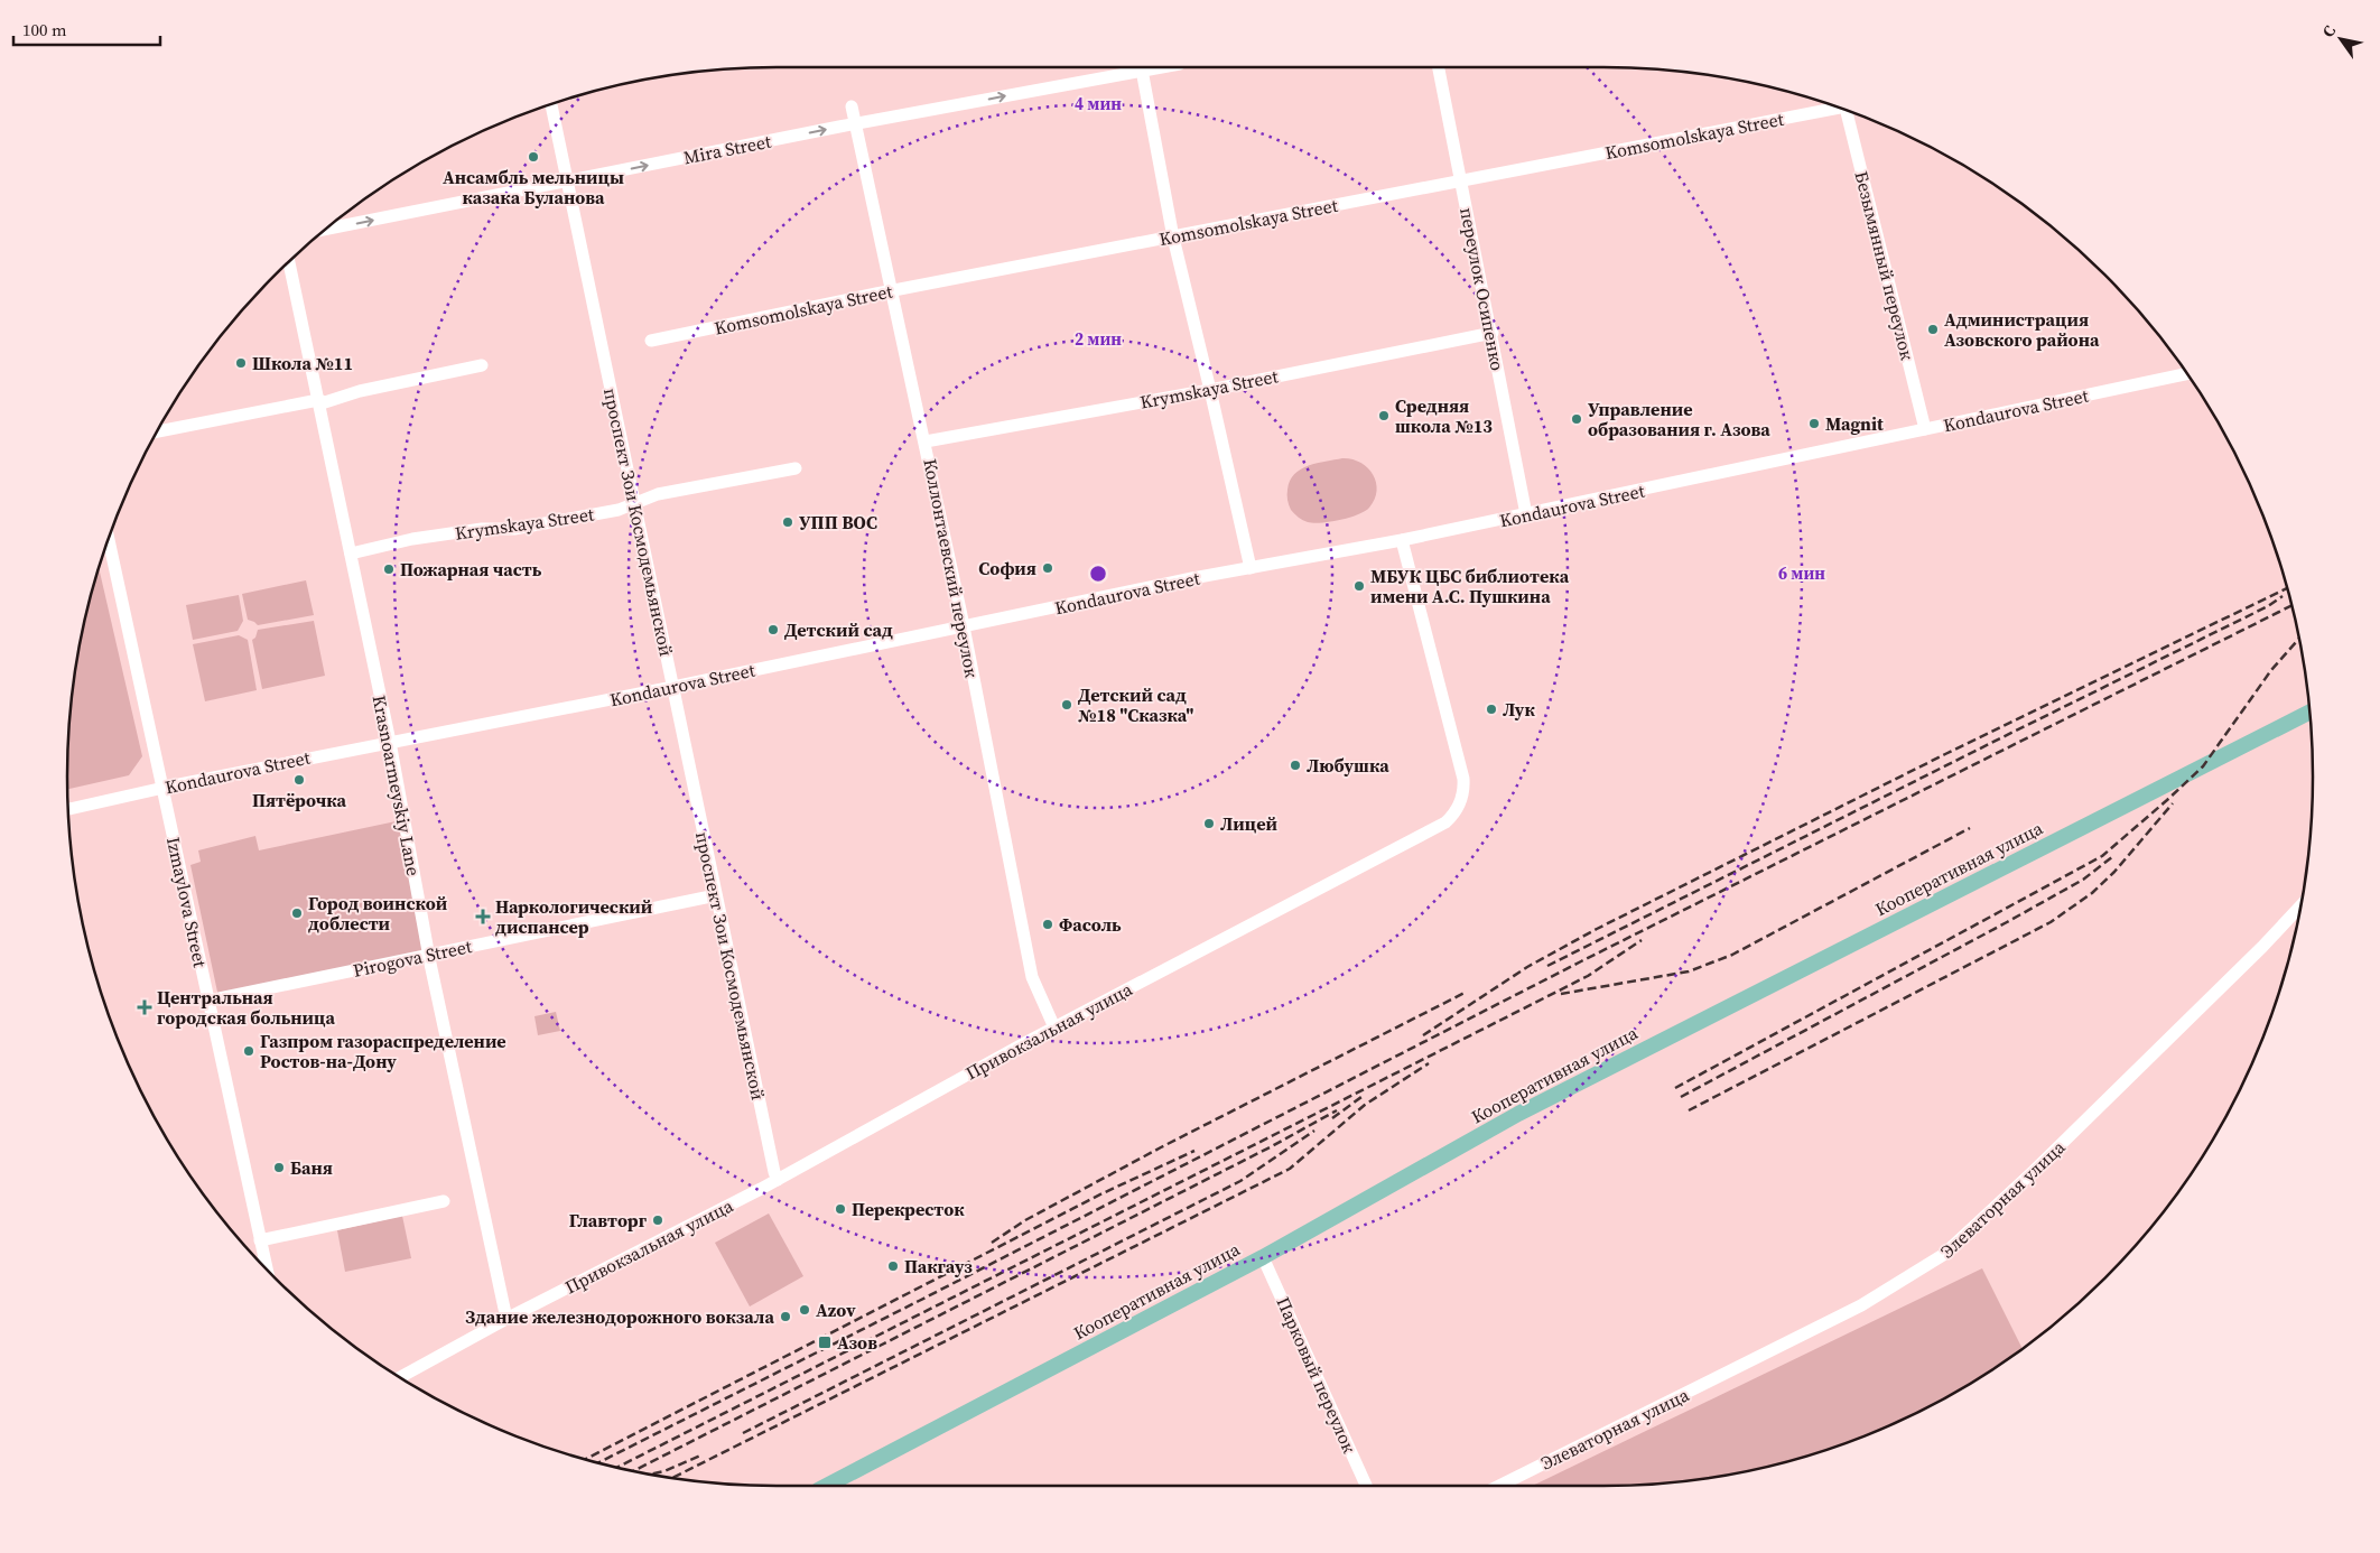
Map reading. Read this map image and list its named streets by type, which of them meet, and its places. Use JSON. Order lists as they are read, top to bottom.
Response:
{
  "streets": {
    "main road": ["Кооперативная улица"],
    "street": [
      "Komsomolskaya Street",
      "Mira Street",
      "Безымянный переулок",
      "переулок Осипенко",
      "Krymskaya Street",
      "Kondaurova Street",
      "проспект Зои Космодемьянской",
      "Коллонтаевский переулок",
      "Krasnoarmeyskiy Lane",
      "Izmaylova Street",
      "Pirogova Street",
      "Привокзальная улица",
      "Элеваторная улица",
      "Парковый переулок"
    ]
  },
  "crossings": [
    ["Komsomolskaya Street", "переулок Осипенко"],
    ["Komsomolskaya Street", "Коллонтаевский переулок"],
    ["Mira Street", "проспект Зои Космодемьянской"],
    ["Mira Street", "Коллонтаевский переулок"],
    ["Безымянный переулок", "Kondaurova Street"],
    ["переулок Осипенко", "Krymskaya Street"],
    ["переулок Осипенко", "Kondaurova Street"],
    ["Krymskaya Street", "проспект Зои Космодемьянской"],
    ["Krymskaya Street", "Коллонтаевский переулок"],
    ["Krymskaya Street", "Krasnoarmeyskiy Lane"],
    ["Kondaurova Street", "проспект Зои Космодемьянской"],
    ["Kondaurova Street", "Коллонтаевский переулок"],
    ["Kondaurova Street", "Krasnoarmeyskiy Lane"],
    ["Kondaurova Street", "Izmaylova Street"],
    ["Kondaurova Street", "Привокзальная улица"],
    ["проспект Зои Космодемьянской", "Pirogova Street"],
    ["проспект Зои Космодемьянской", "Привокзальная улица"],
    ["Коллонтаевский переулок", "Привокзальная улица"],
    ["Krasnoarmeyskiy Lane", "Pirogova Street"],
    ["Krasnoarmeyskiy Lane", "Привокзальная улица"],
    ["Кооперативная улица", "Парковый переулок"],
    ["Izmaylova Street", "Pirogova Street"]
  ],
  "one_way": ["Mira Street"],
  "places": {
    "other": [
      "Ансамбль мельницы казака Буланова",
      "Администрация Азовского района",
      "Школа №11",
      "Средняя школа №13",
      "Управление образования г. Азова",
      "Magnit",
      "УПП ВОС",
      "София",
      "Пожарная часть",
      "МБУК ЦБС библиотека имени А.С. Пушкина",
      "Детский сад",
      "Детский сад №18 \"Сказка\"",
      "Лук",
      "Любушка",
      "Пятёрочка",
      "Лицей",
      "Город воинской доблести",
      "Фасоль",
      "Газпром газораспределение Ростов-на-Дону",
      "Баня",
      "Перекресток",
      "Главторг",
      "Пакгауз",
      "Azov",
      "Здание железнодорожного вокзала"
    ],
    "health": ["Наркологический диспансер", "Центральная городская больница"],
    "transit": ["Азов"]
  },
  "scale_bar": "100 m",
  "north": "top left",
  "rings": ["4 мин", "2 мин", "6 мин"]
}
